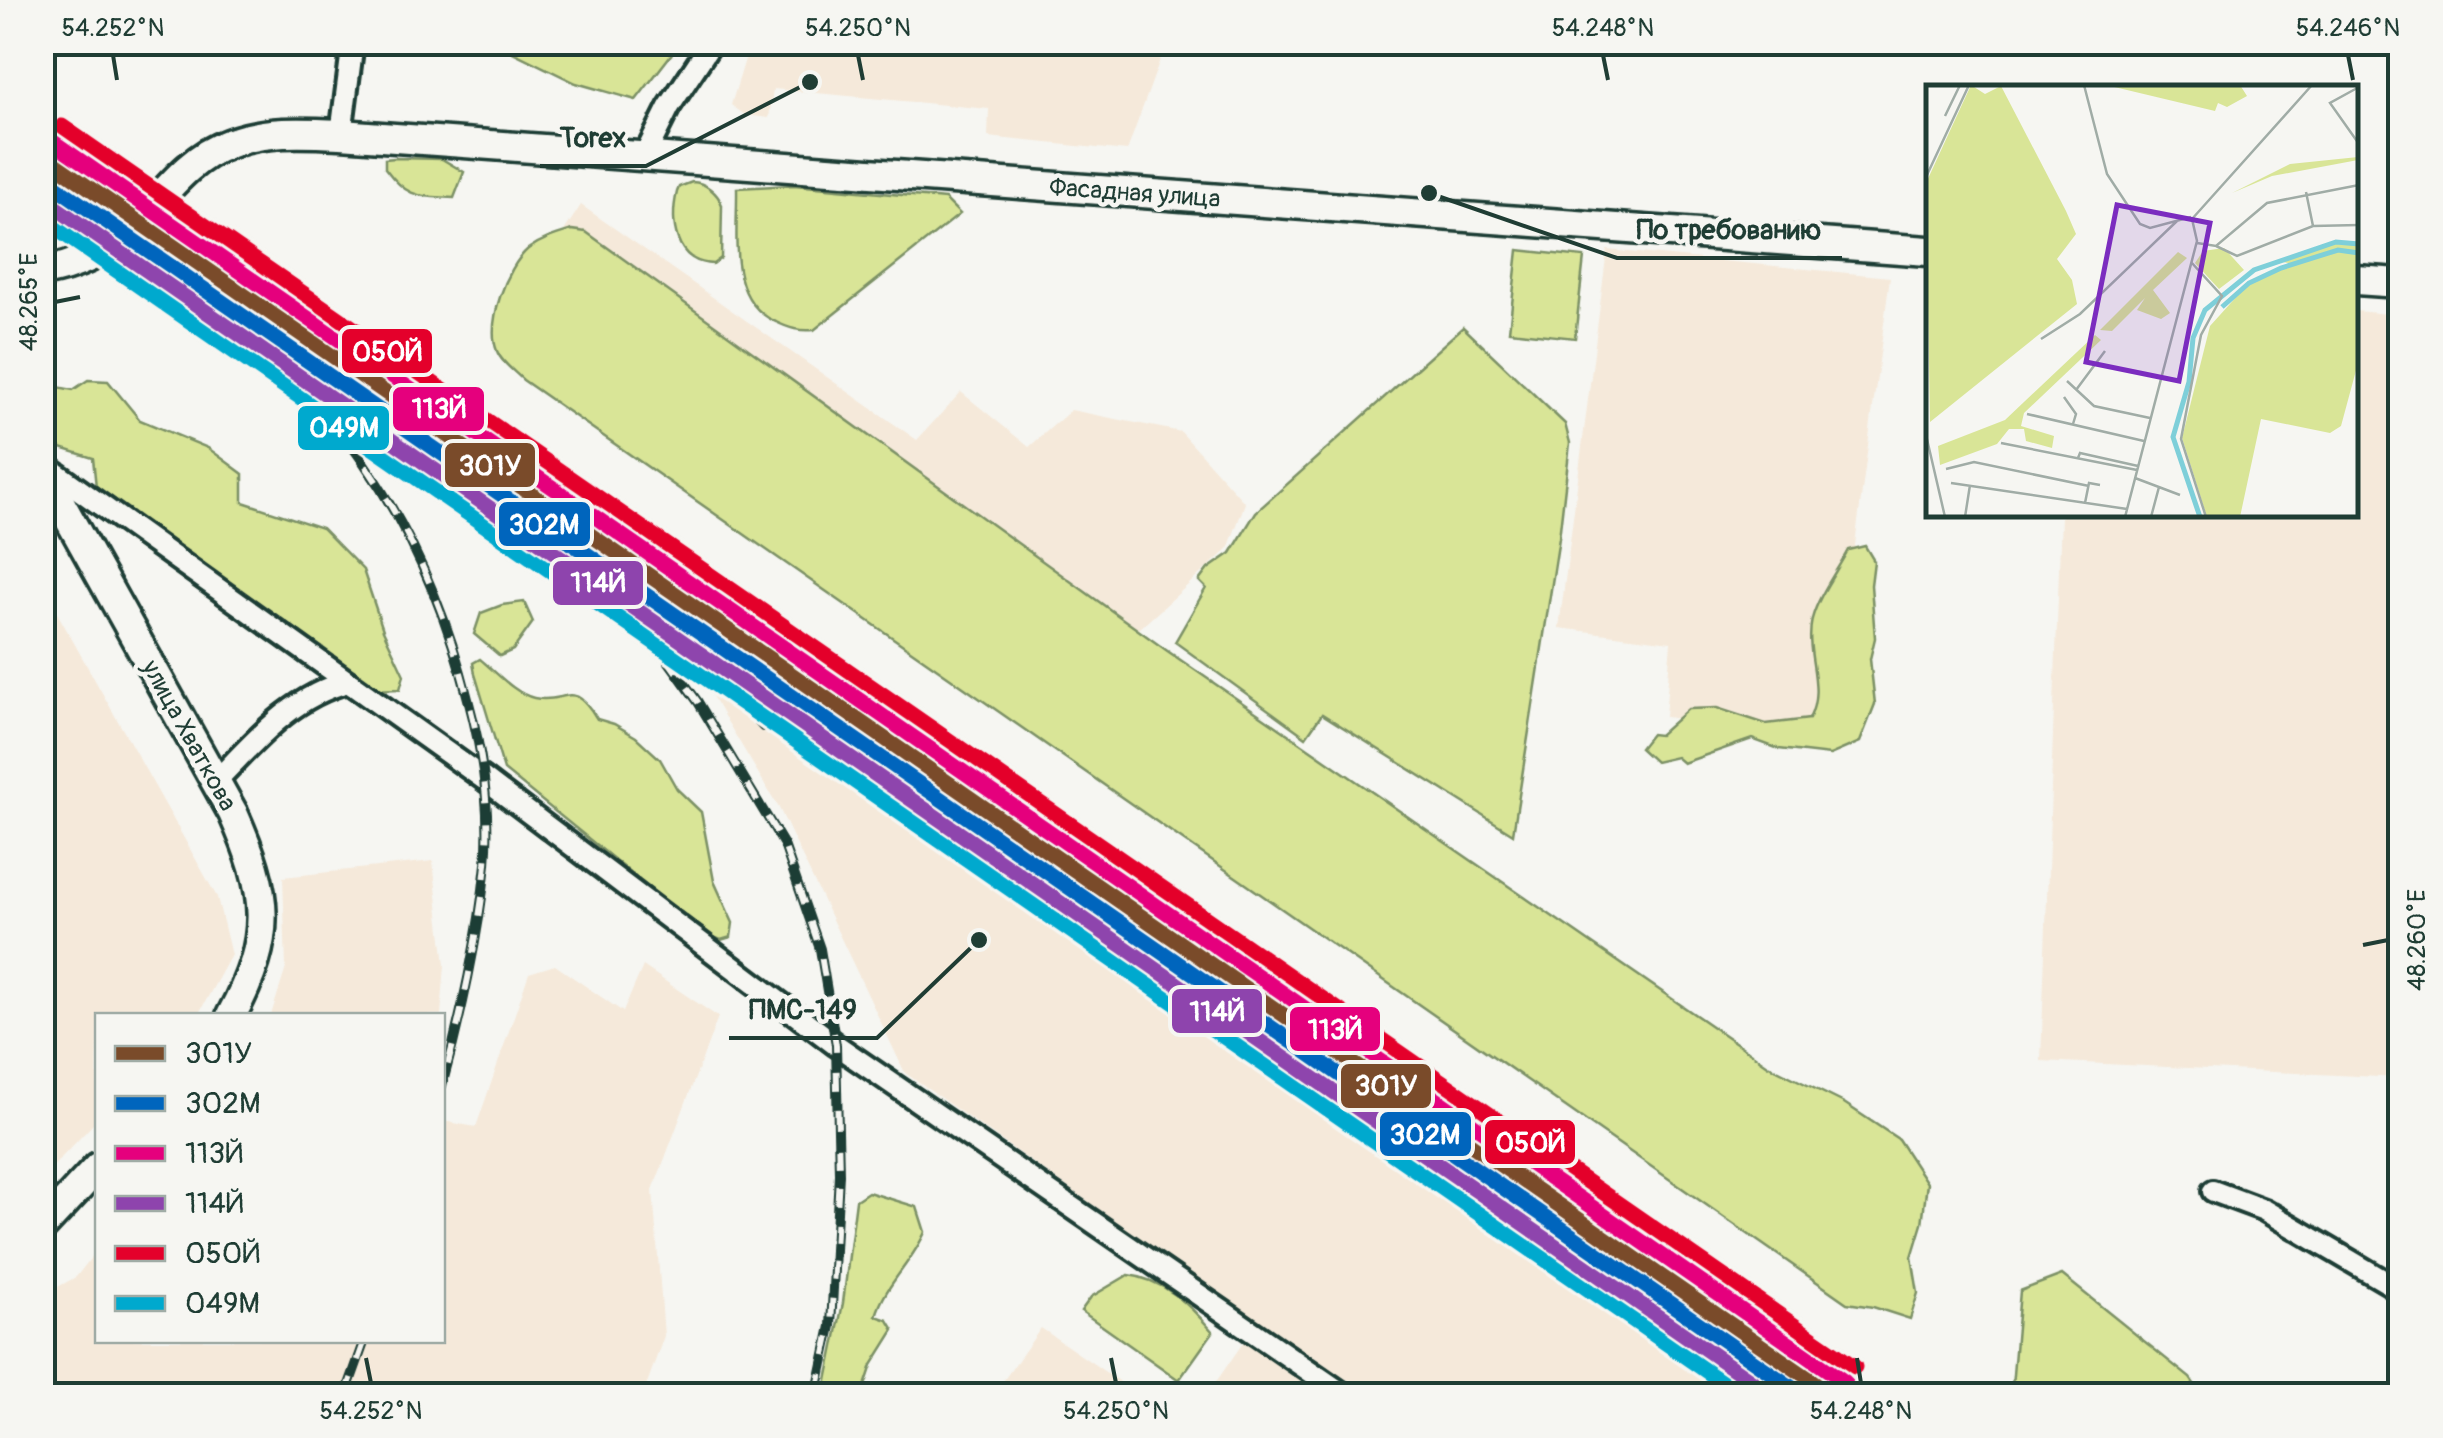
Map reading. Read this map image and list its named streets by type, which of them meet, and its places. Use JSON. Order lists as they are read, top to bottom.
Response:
{
  "streets": {
    "main road": ["Фасадная улица", "улица Хваткова"]
  },
  "places": ["Torex", "По требованию", "ПМС-149"],
  "lines": [
    "transit line 050Й",
    "transit line 113Й",
    "transit line 301У",
    "transit line 302М",
    "transit line 114Й",
    "transit line 049М"
  ],
  "legend": [
    "301У",
    "302М",
    "113Й",
    "114Й",
    "050Й",
    "049М"
  ],
  "coordinates": [
    "54.252°N",
    "54.250°N",
    "54.248°N",
    "54.246°N",
    "48.265°E",
    "48.260°E"
  ]
}
